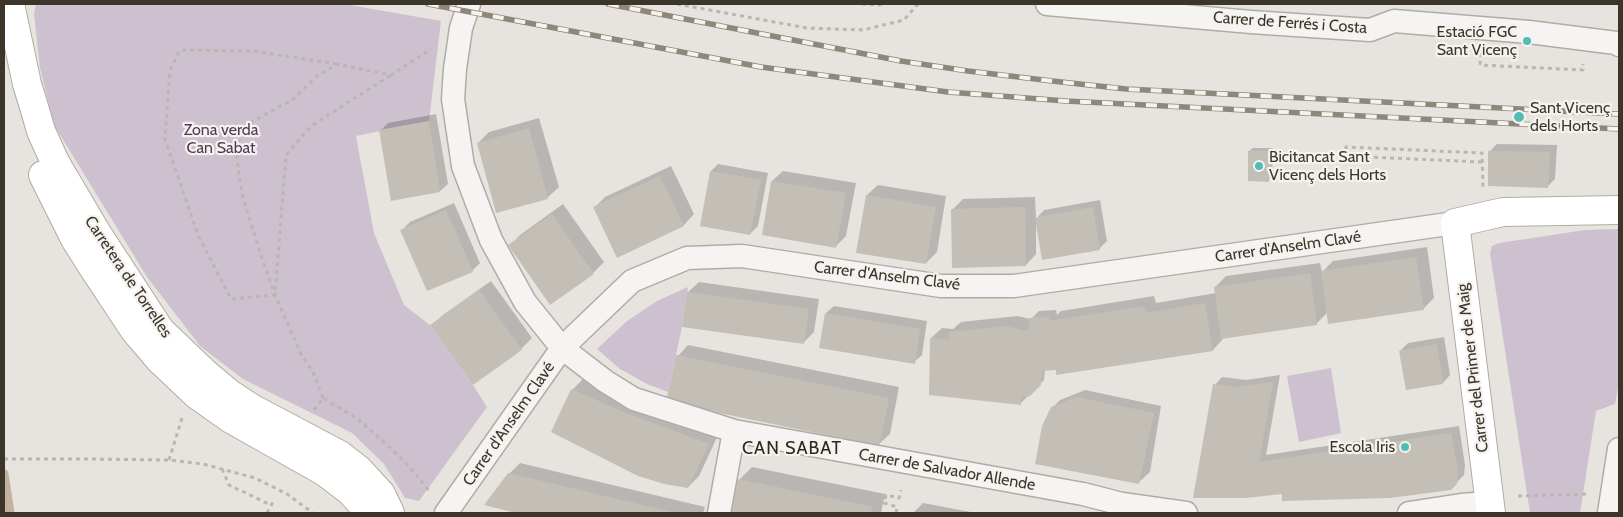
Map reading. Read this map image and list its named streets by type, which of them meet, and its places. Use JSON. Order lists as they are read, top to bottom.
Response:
{
  "streets": {
    "main road": ["Carrer d'Anselm Clavé", "Carretera de Torrelles", "Carrer del Primer de Maig"],
    "street": ["Carrer de Ferrés i Costa", "Carrer de Salvador Allende"]
  },
  "crossings": [
    ["Carrer d'Anselm Clavé", "Carrer del Primer de Maig"],
    ["Carrer d'Anselm Clavé", "Carrer de Salvador Allende"]
  ],
  "districts": ["CAN SABAT"],
  "parks": ["Zona verda Can Sabat"],
  "places": [
    "Estació FGC Sant Vicenç",
    "Sant Vicenç dels Horts",
    "Bicitancat Sant Vicenç dels Horts",
    "Escola Iris"
  ]
}
